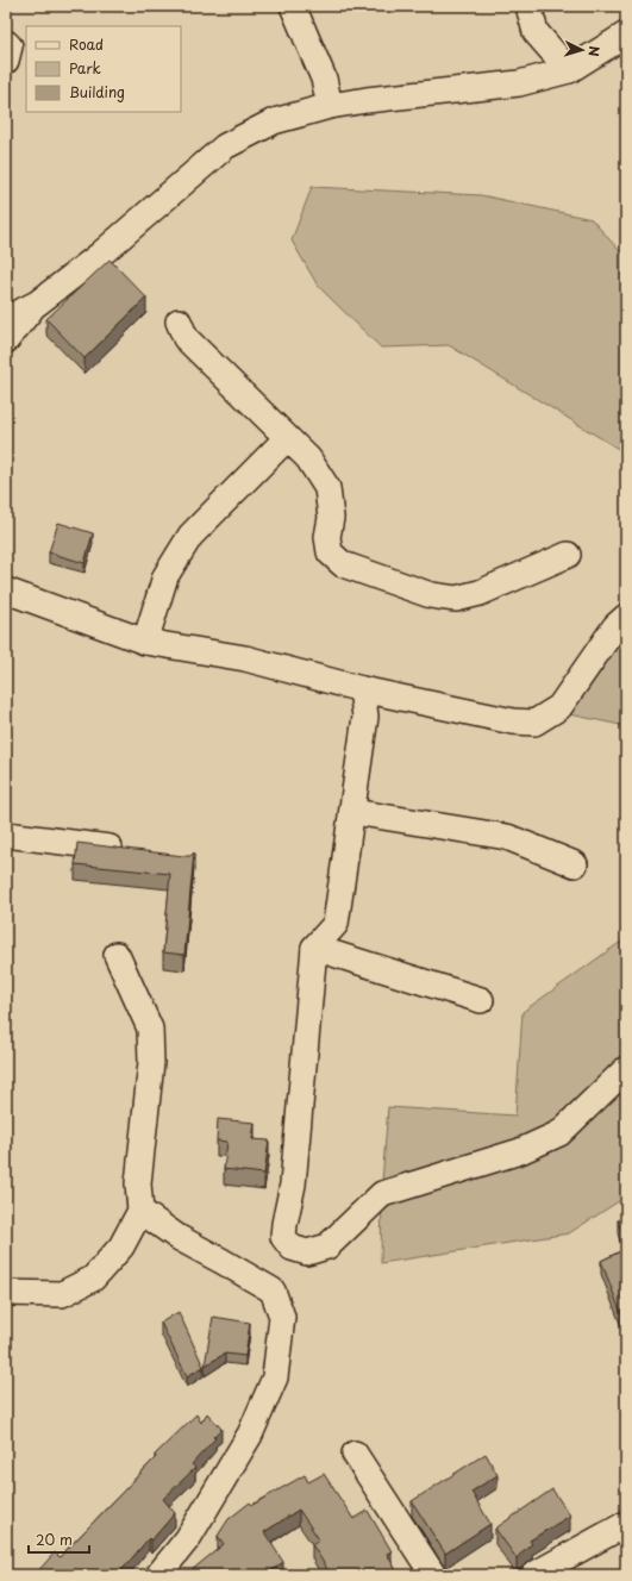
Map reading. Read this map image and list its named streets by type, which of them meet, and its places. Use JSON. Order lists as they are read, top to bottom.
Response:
{
  "legend": ["Road", "Park", "Building"],
  "scale_bar": "20 m",
  "north": "right"
}
